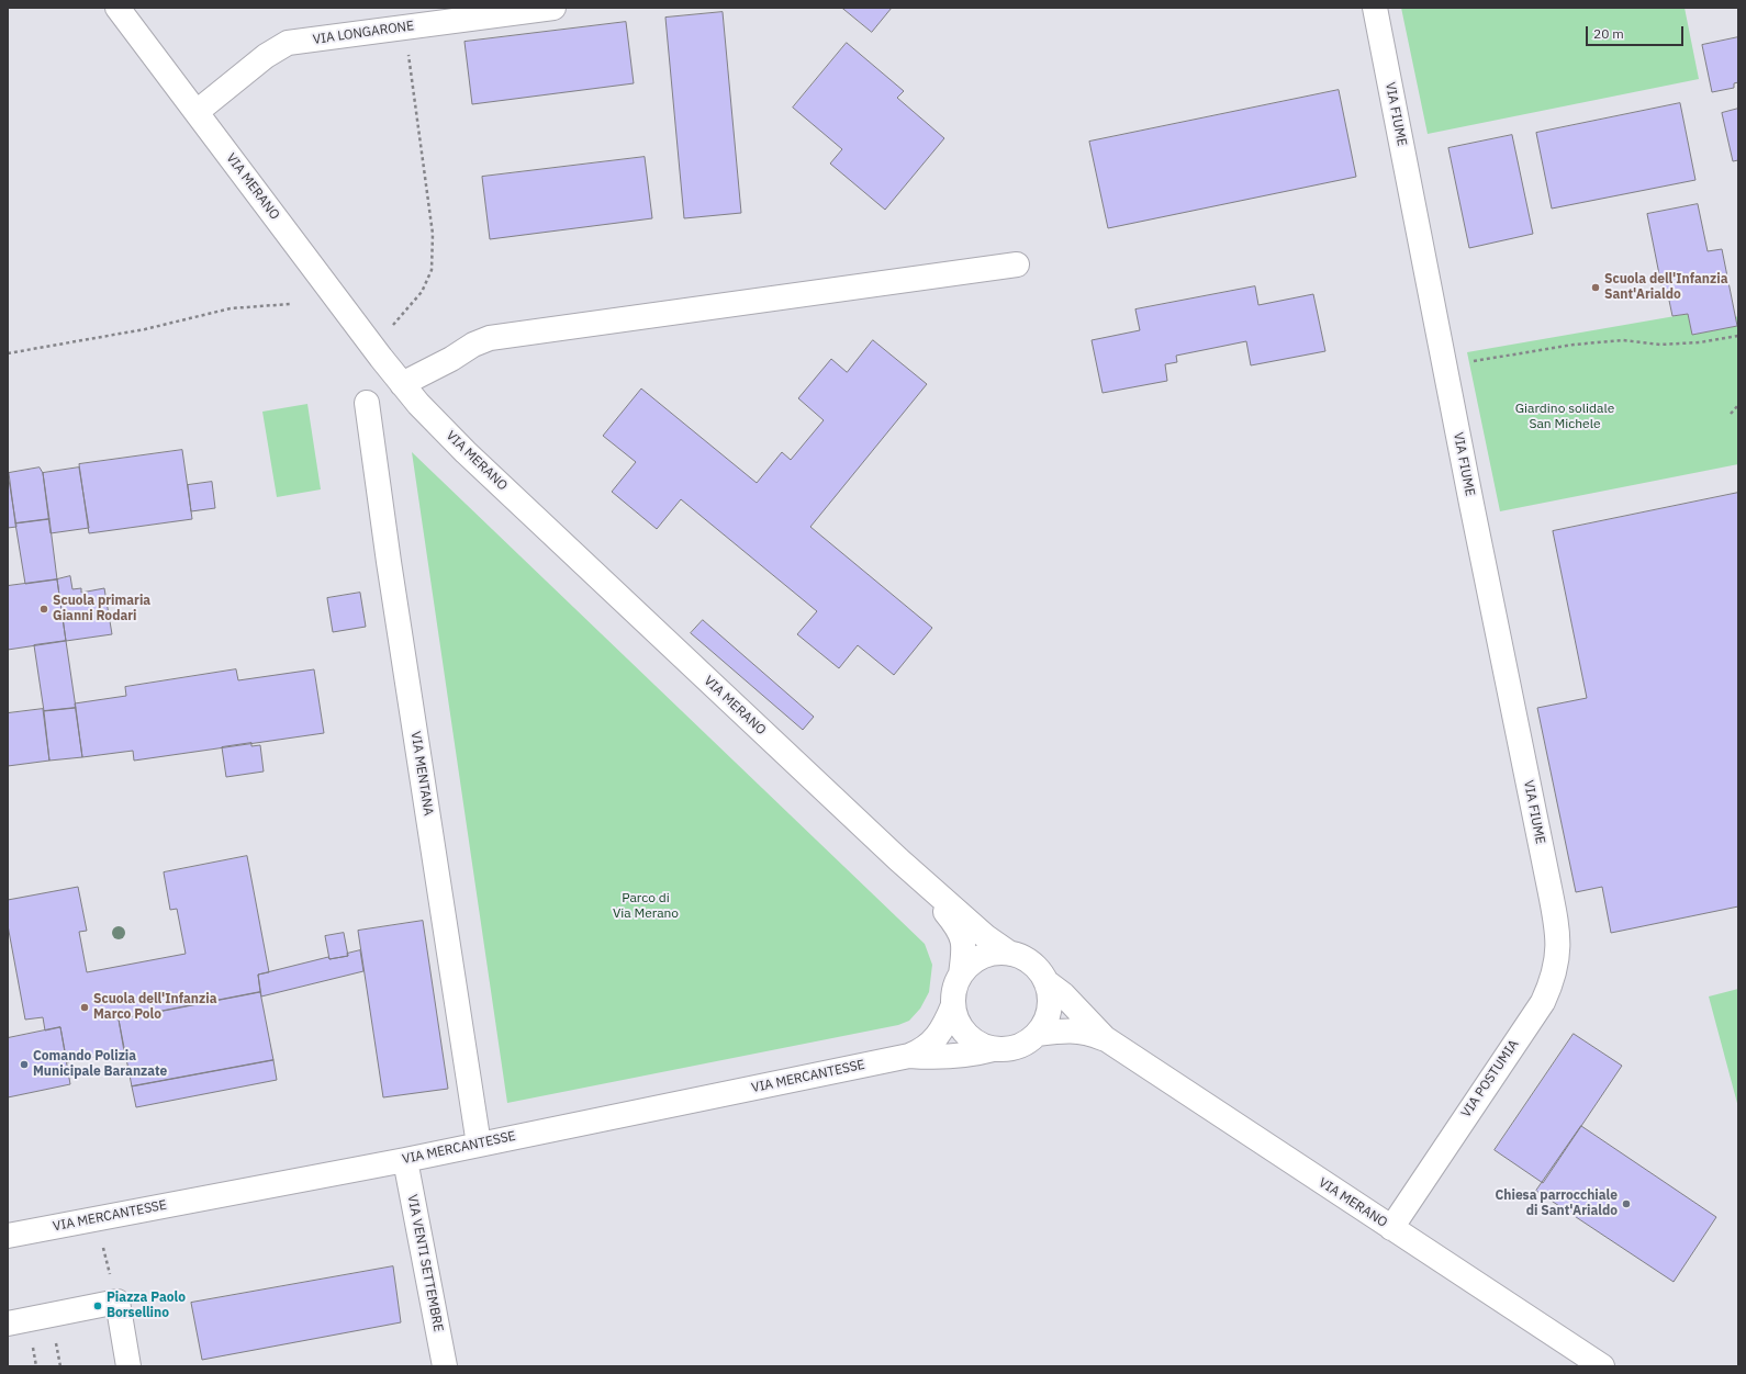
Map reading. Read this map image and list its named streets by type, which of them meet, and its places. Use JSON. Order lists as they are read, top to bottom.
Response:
{
  "streets": {
    "street": [
      "VIA LONGARONE",
      "VIA FIUME",
      "VIA MERANO",
      "VIA MENTANA",
      "VIA MERCANTESSE",
      "VIA POSTUMIA",
      "VIA VENTI SETTEMBRE"
    ]
  },
  "crossings": [
    ["VIA LONGARONE", "VIA MERANO"],
    ["VIA FIUME", "VIA POSTUMIA"],
    ["VIA MERANO", "VIA POSTUMIA"],
    ["VIA MENTANA", "VIA MERCANTESSE"],
    ["VIA MERCANTESSE", "VIA VENTI SETTEMBRE"]
  ],
  "parks": ["Giardino solidale San Michele", "Parco di Via Merano"],
  "places": [
    "Scuola dell'Infanzia Sant'Arialdo",
    "Scuola primaria Gianni Rodari",
    "Scuola dell'Infanzia Marco Polo",
    "Comando Polizia Municipale Baranzate",
    "Chiesa parrocchiale di Sant'Arialdo",
    "Piazza Paolo Borsellino"
  ],
  "scale_bar": "20 m"
}
